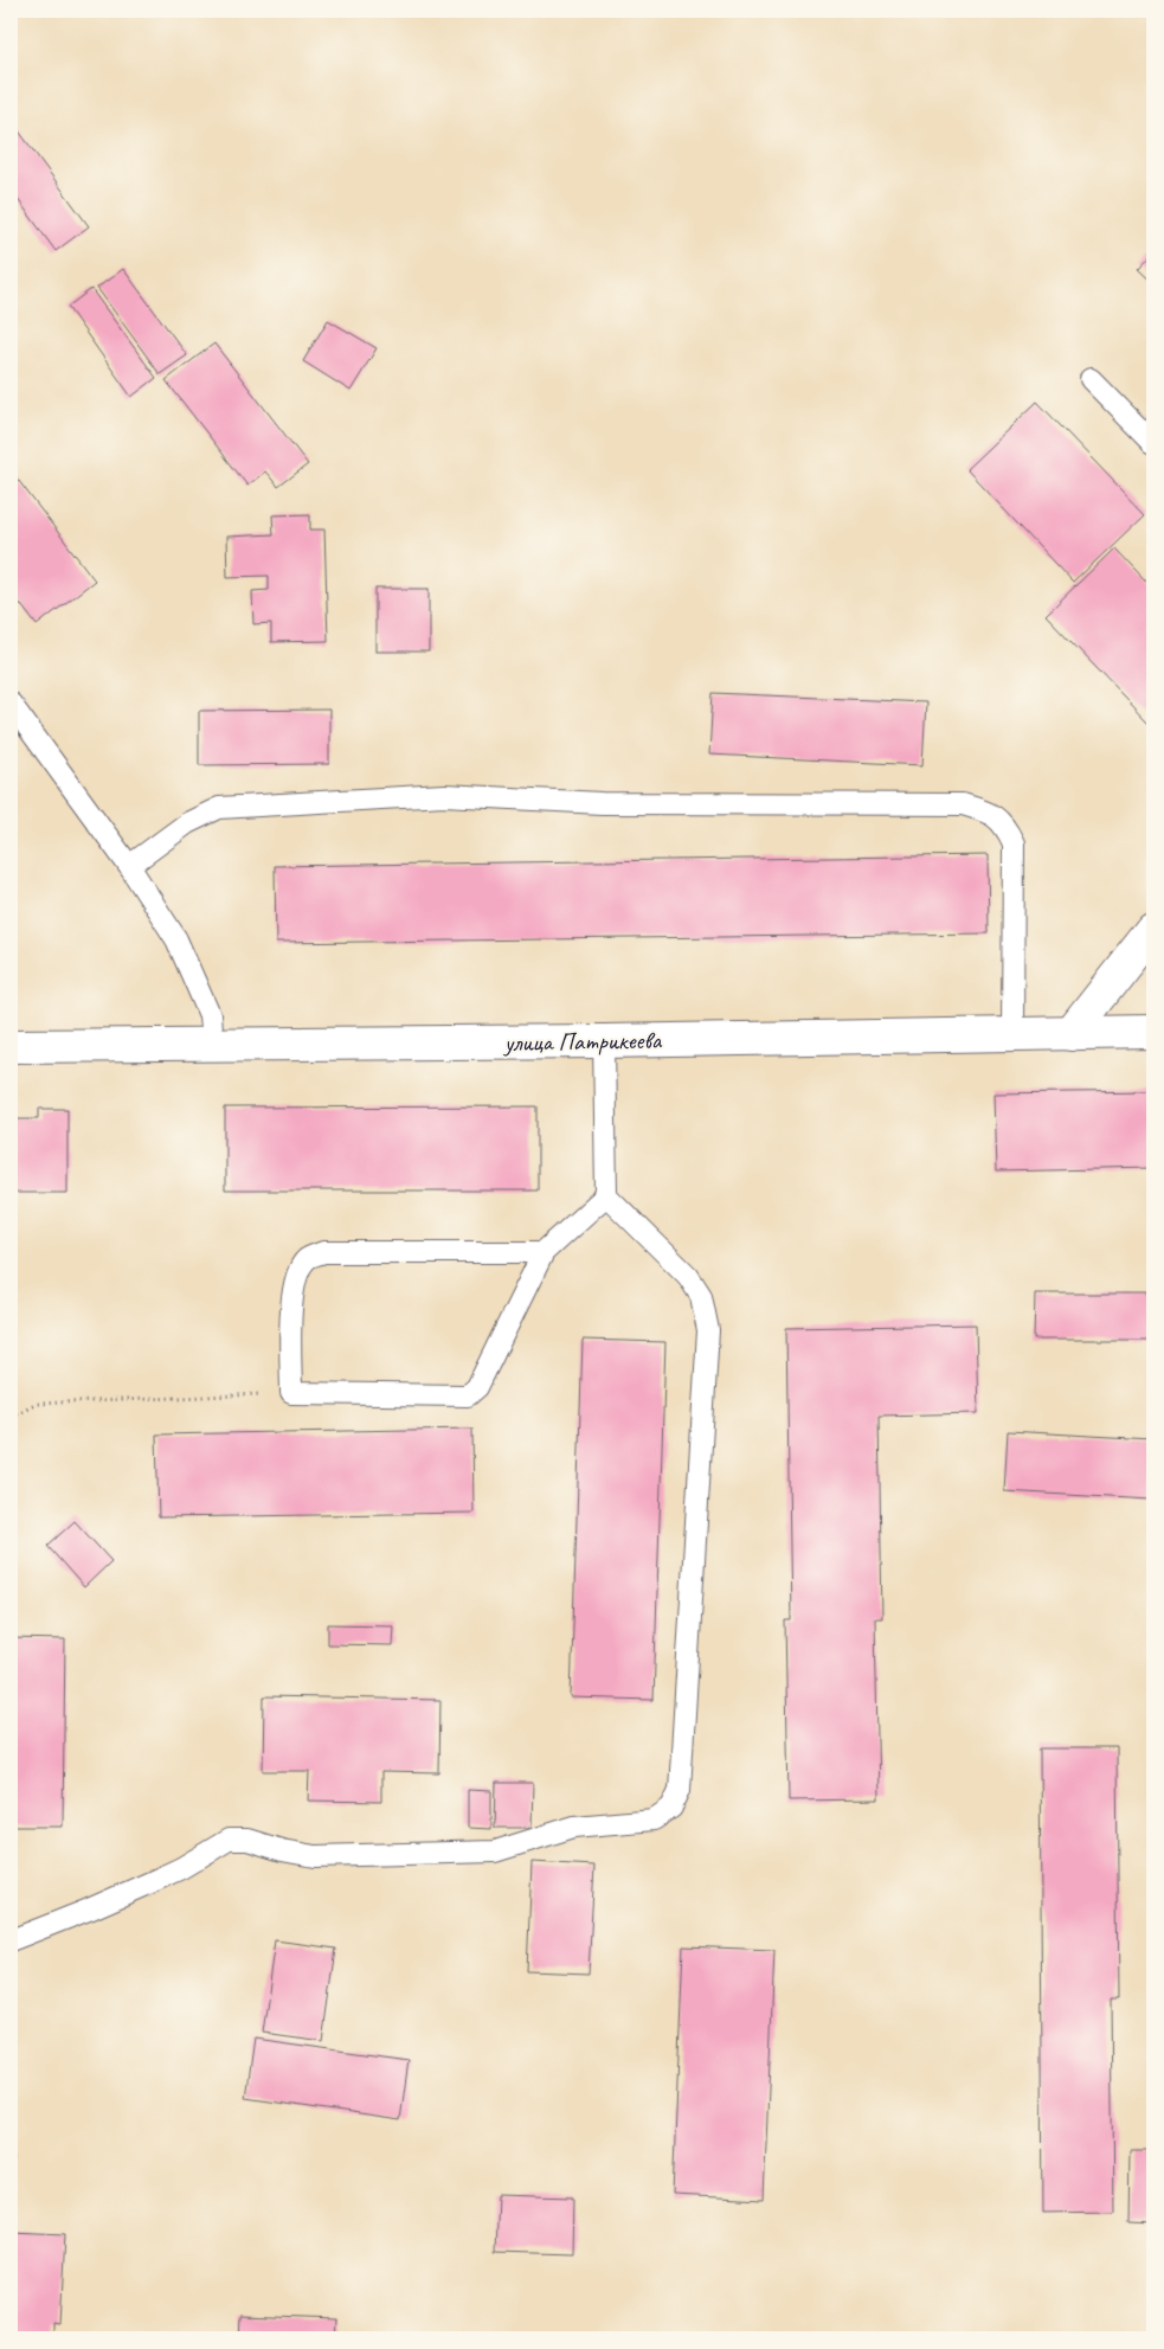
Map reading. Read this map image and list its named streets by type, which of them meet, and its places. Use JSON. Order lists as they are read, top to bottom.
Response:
{
  "streets": {
    "street": ["улица Патрикеева"]
  }
}
